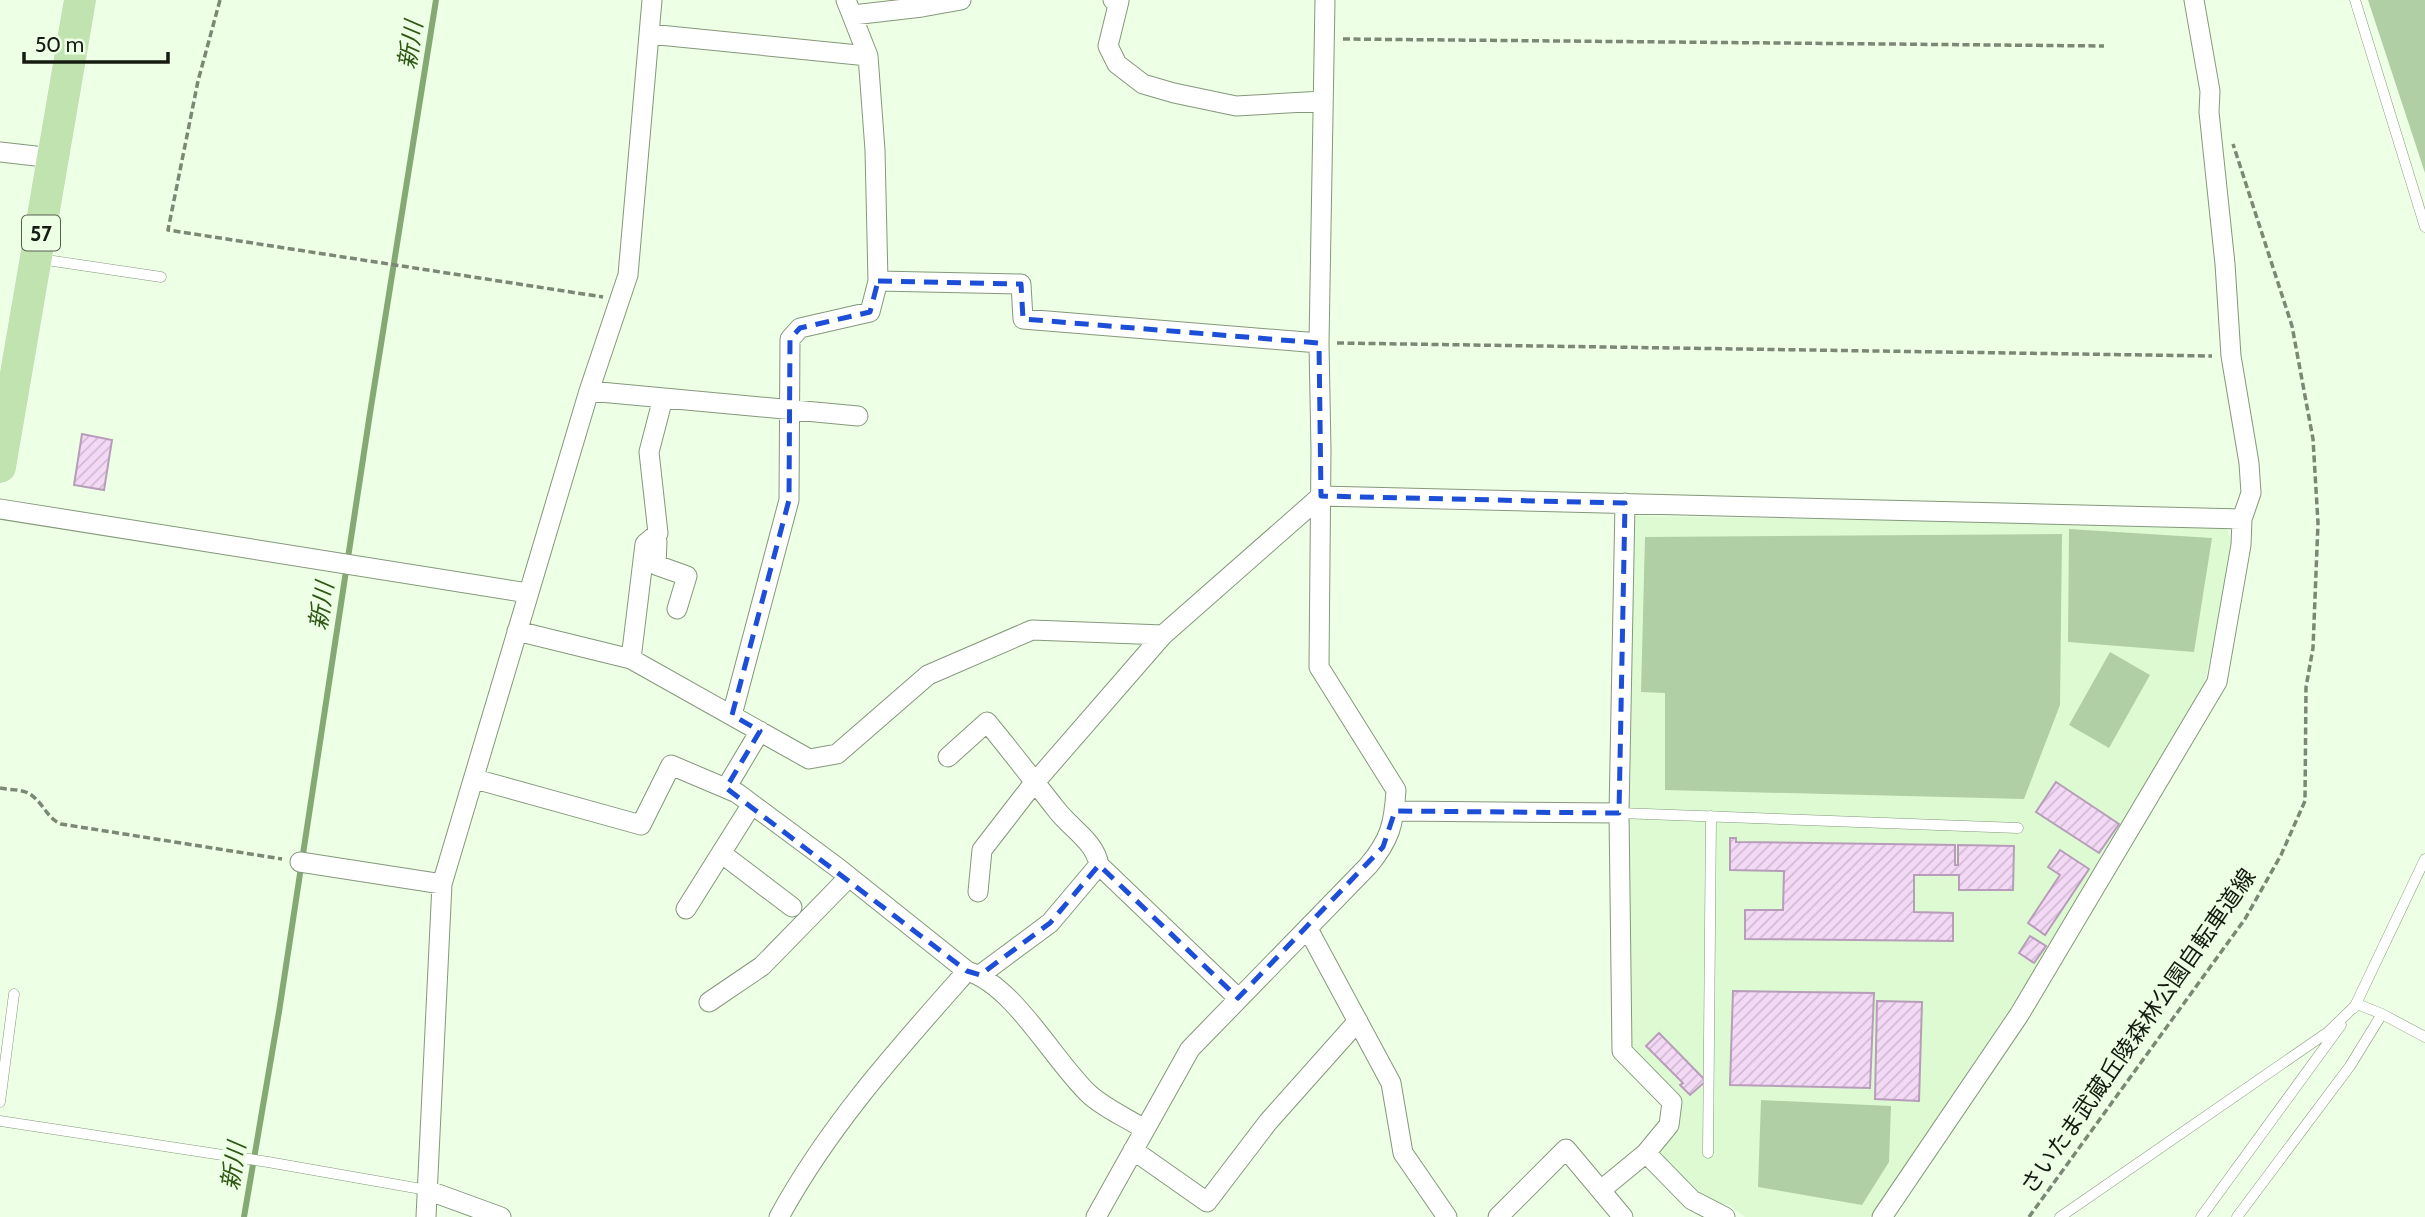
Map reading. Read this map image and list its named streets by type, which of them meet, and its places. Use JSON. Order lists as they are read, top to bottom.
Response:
{
  "streets": {
    "main road": ["57"],
    "path": ["さいたま武蔵丘陵森林公園自転車道線"]
  },
  "water": ["新川"],
  "scale_bar": "50 m"
}
